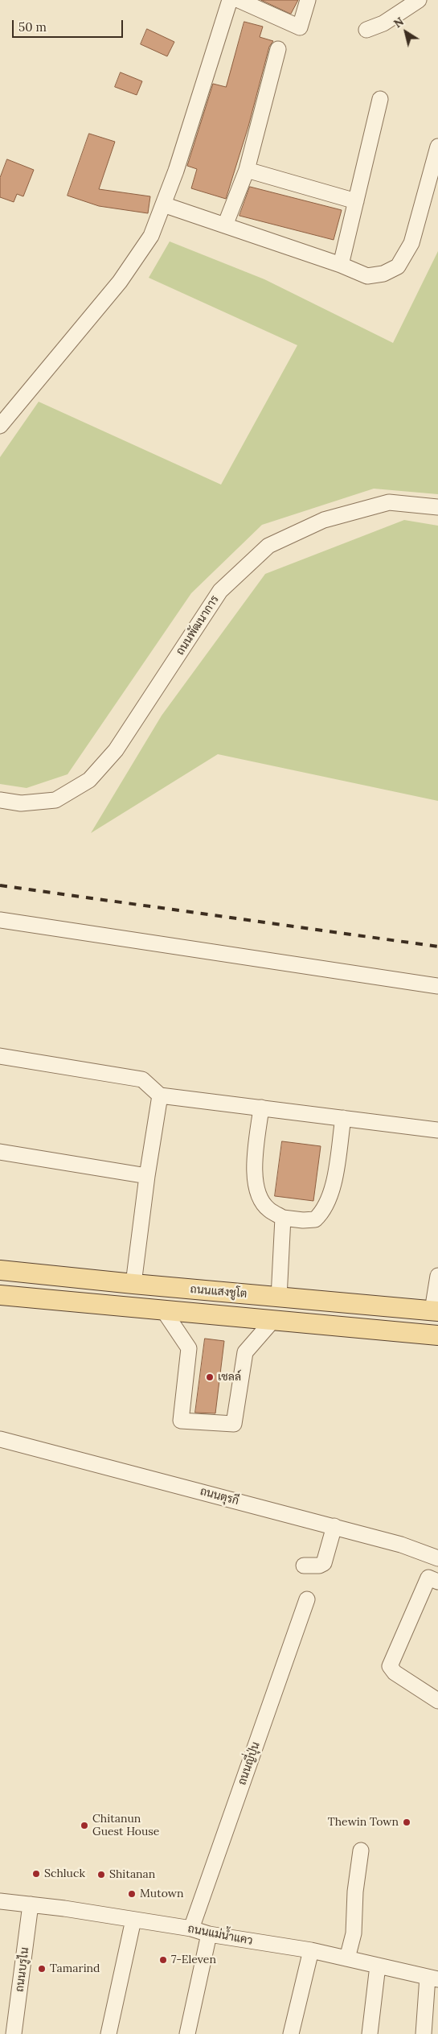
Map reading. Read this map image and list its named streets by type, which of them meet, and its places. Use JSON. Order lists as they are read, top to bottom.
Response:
{
  "streets": {
    "main road": ["ถนนแสงชูโต"],
    "street": [
      "ถนนพัฒนาการ",
      "ถนนตุรกี",
      "ถนนญี่ปุ่น",
      "ถนนแม่น้ำแคว",
      "ถนนบรูไน"
    ]
  },
  "crossings": [
    ["ถนนญี่ปุ่น", "ถนนแม่น้ำแคว"],
    ["ถนนแม่น้ำแคว", "ถนนบรูไน"]
  ],
  "places": [
    "เชลล์",
    "Thewin Town",
    "Chitanun Guest House",
    "Schluck",
    "Shitanan",
    "Mutown",
    "7-Eleven",
    "Tamarind"
  ],
  "scale_bar": "50 m",
  "north": "top left"
}
